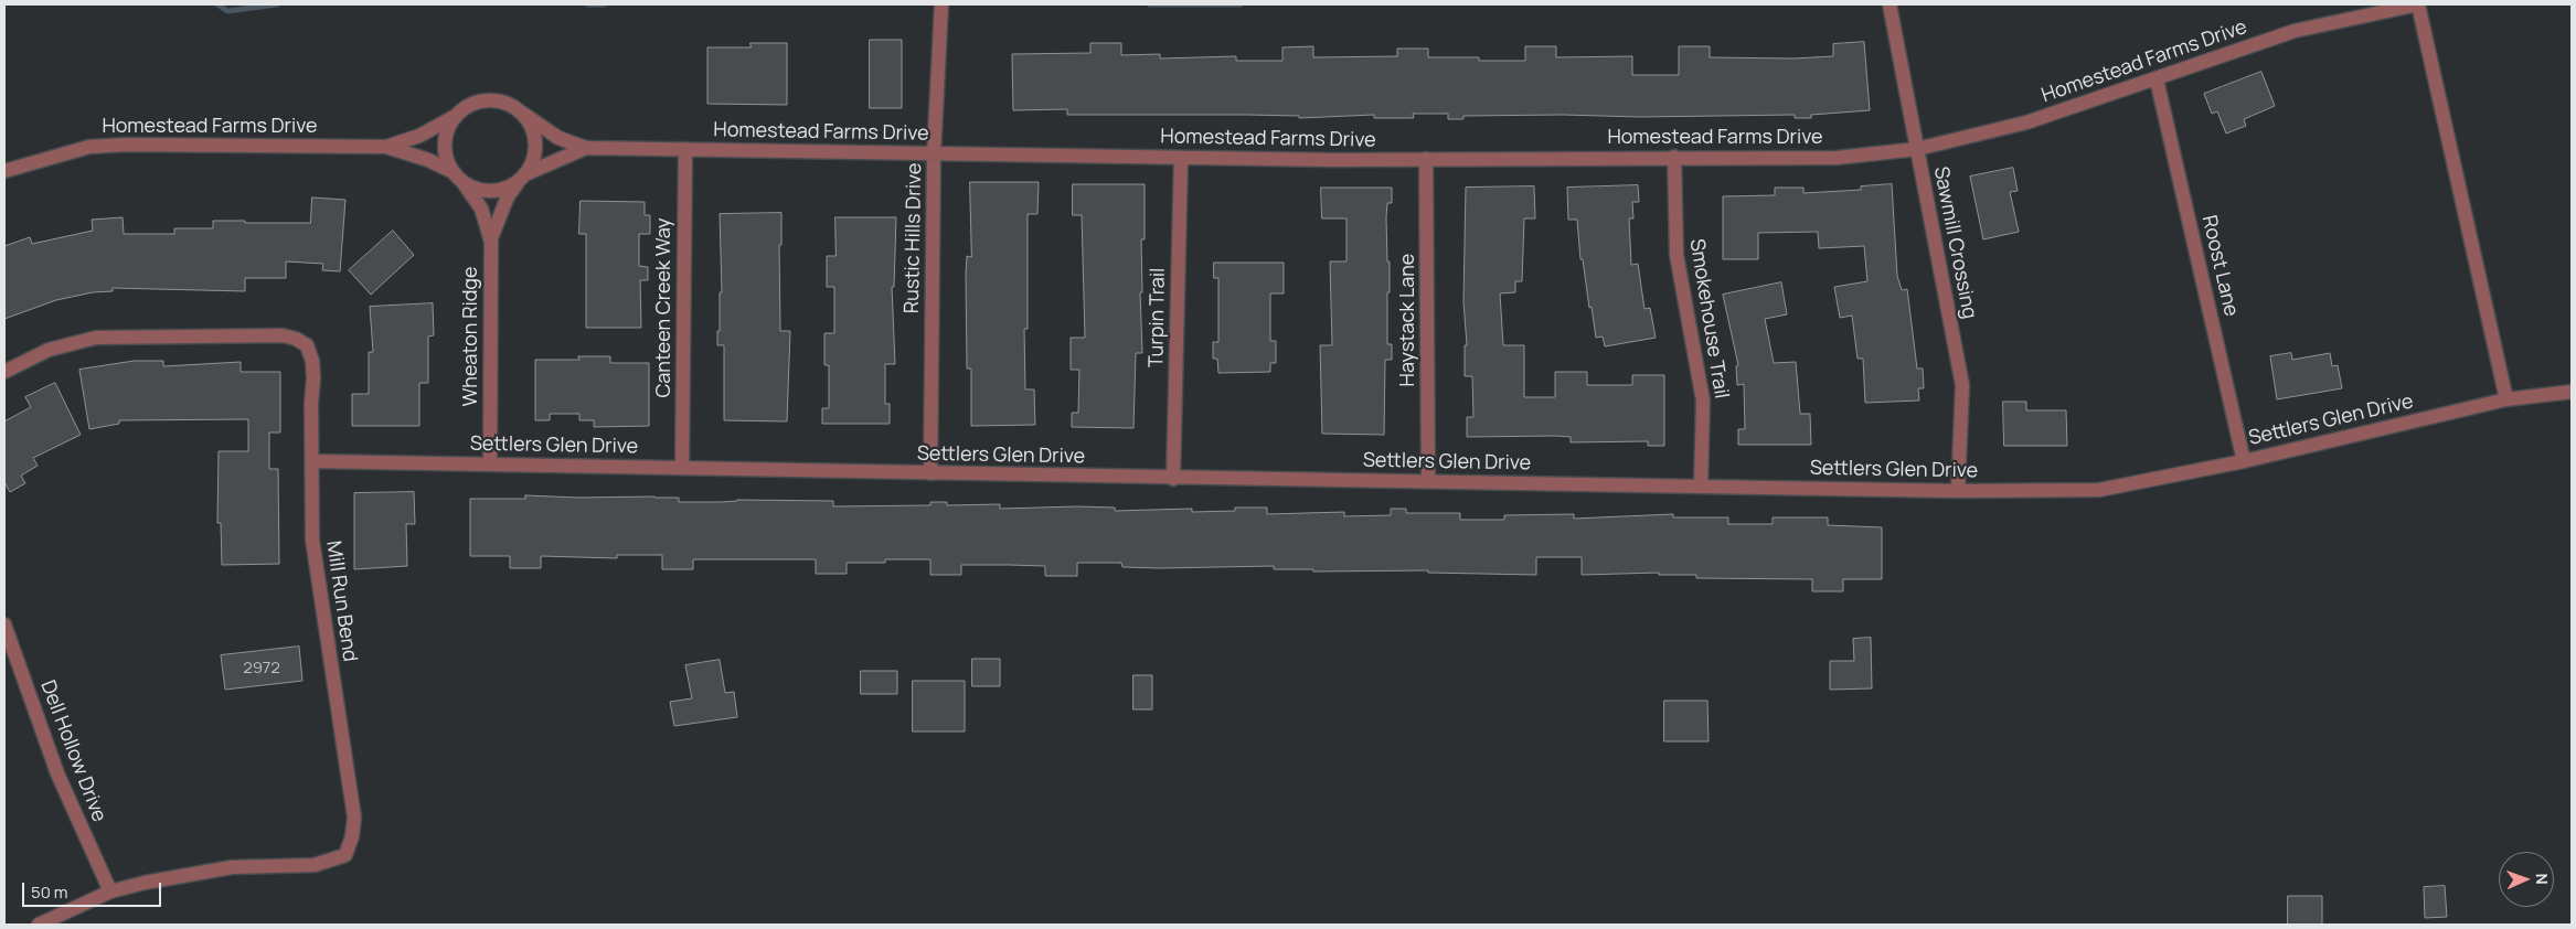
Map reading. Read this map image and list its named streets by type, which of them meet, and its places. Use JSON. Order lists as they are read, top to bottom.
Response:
{
  "streets": {
    "street": [
      "Homestead Farms Drive",
      "Rustic Hills Drive",
      "Sawmill Crossing",
      "Roost Lane",
      "Canteen Creek Way",
      "Turpin Trail",
      "Smokehouse Trail",
      "Haystack Lane",
      "Wheaton Ridge",
      "Settlers Glen Drive",
      "Mill Run Bend",
      "Dell Hollow Drive"
    ]
  },
  "crossings": [
    ["Homestead Farms Drive", "Rustic Hills Drive"],
    ["Homestead Farms Drive", "Sawmill Crossing"],
    ["Homestead Farms Drive", "Roost Lane"],
    ["Homestead Farms Drive", "Canteen Creek Way"],
    ["Homestead Farms Drive", "Turpin Trail"],
    ["Homestead Farms Drive", "Smokehouse Trail"],
    ["Homestead Farms Drive", "Haystack Lane"],
    ["Homestead Farms Drive", "Wheaton Ridge"],
    ["Homestead Farms Drive", "Settlers Glen Drive"],
    ["Rustic Hills Drive", "Settlers Glen Drive"],
    ["Sawmill Crossing", "Settlers Glen Drive"],
    ["Roost Lane", "Settlers Glen Drive"],
    ["Canteen Creek Way", "Settlers Glen Drive"],
    ["Turpin Trail", "Settlers Glen Drive"],
    ["Smokehouse Trail", "Settlers Glen Drive"],
    ["Haystack Lane", "Settlers Glen Drive"],
    ["Wheaton Ridge", "Settlers Glen Drive"],
    ["Settlers Glen Drive", "Mill Run Bend"],
    ["Mill Run Bend", "Dell Hollow Drive"]
  ],
  "house_numbers": ["2972"],
  "scale_bar": "50 m",
  "north": "right"
}
